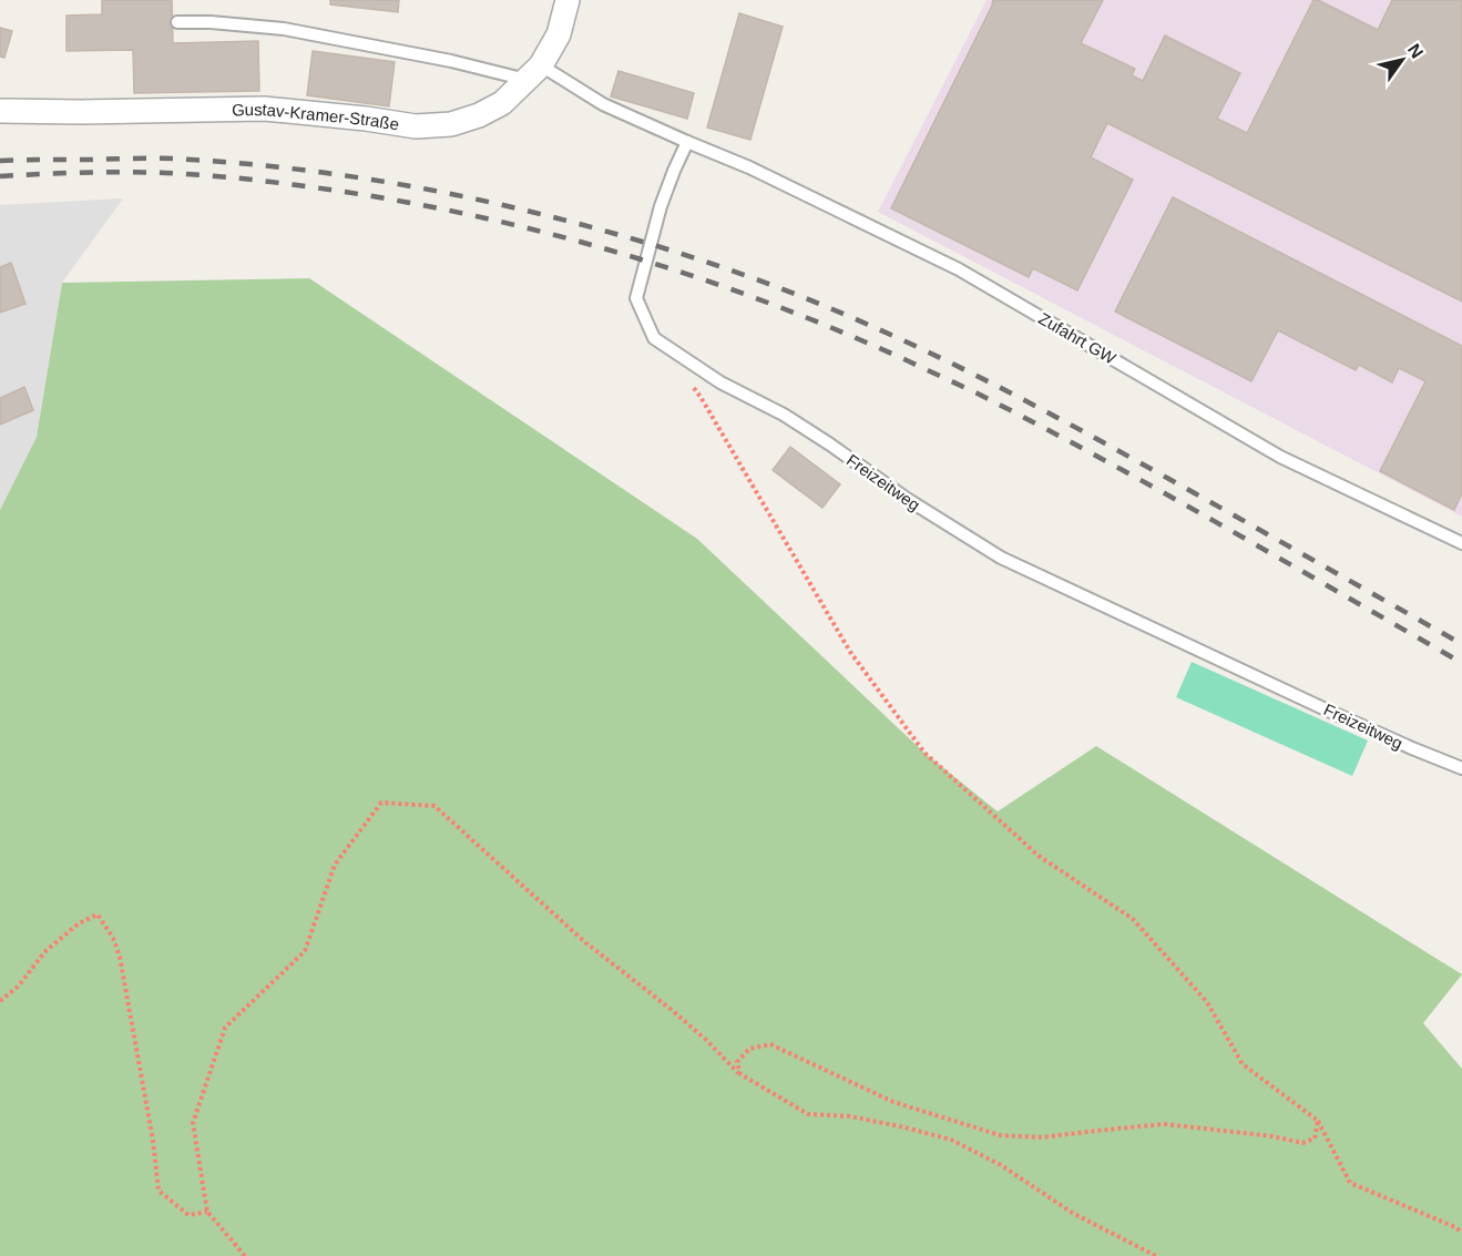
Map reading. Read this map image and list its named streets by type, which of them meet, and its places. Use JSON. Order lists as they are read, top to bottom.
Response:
{
  "streets": {
    "street": ["Gustav-Kramer-Straße"],
    "lane": ["Zufahrt GW", "Freizeitweg"]
  },
  "crossings": [
    ["Zufahrt GW", "Freizeitweg"]
  ],
  "north": "top right"
}
